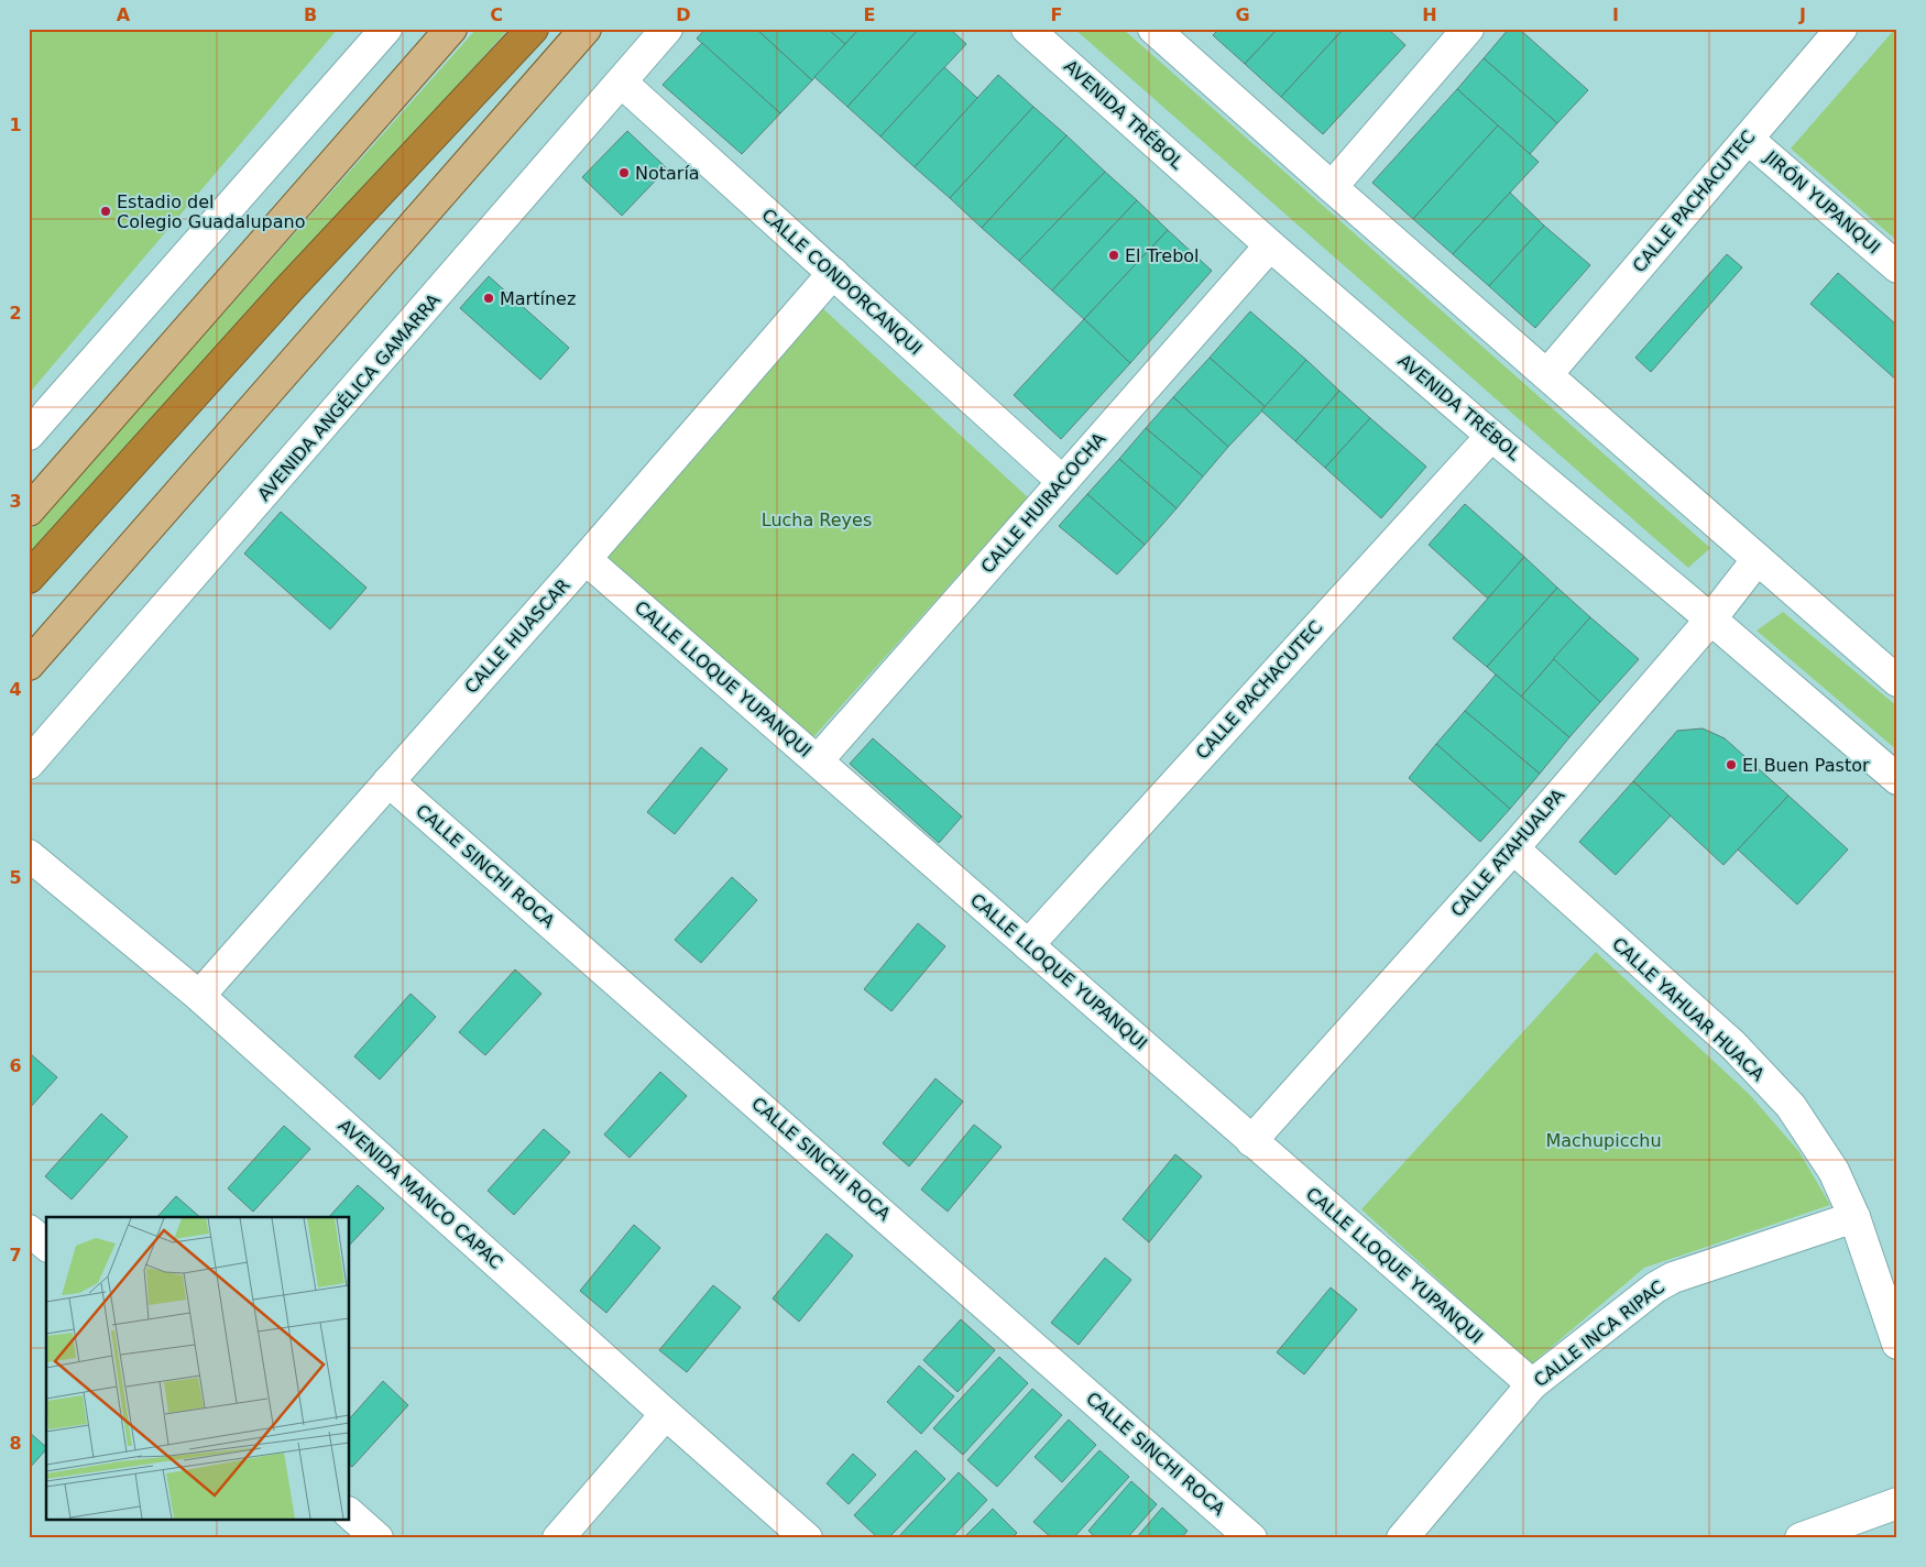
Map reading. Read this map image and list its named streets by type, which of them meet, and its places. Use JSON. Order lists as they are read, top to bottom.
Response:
{
  "streets": {
    "street": [
      "AVENIDA TRÉBOL",
      "CALLE PACHACUTEC",
      "JIRÓN YUPANQUI",
      "CALLE CONDORCANQUI",
      "AVENIDA ANGÉLICA GAMARRA",
      "CALLE HUIRACOCHA",
      "CALLE HUASCAR",
      "CALLE LLOQUE YUPANQUI",
      "CALLE ATAHUALPA",
      "CALLE SINCHI ROCA",
      "CALLE YAHUAR HUACA",
      "AVENIDA MANCO CAPAC",
      "CALLE INCA RIPAC"
    ]
  },
  "crossings": [
    ["AVENIDA TRÉBOL", "CALLE PACHACUTEC"],
    ["AVENIDA TRÉBOL", "CALLE HUIRACOCHA"],
    ["AVENIDA TRÉBOL", "CALLE ATAHUALPA"],
    ["CALLE PACHACUTEC", "JIRÓN YUPANQUI"],
    ["CALLE PACHACUTEC", "CALLE LLOQUE YUPANQUI"],
    ["CALLE CONDORCANQUI", "AVENIDA ANGÉLICA GAMARRA"],
    ["CALLE CONDORCANQUI", "CALLE HUIRACOCHA"],
    ["CALLE CONDORCANQUI", "CALLE HUASCAR"],
    ["CALLE HUIRACOCHA", "CALLE LLOQUE YUPANQUI"],
    ["CALLE HUASCAR", "CALLE LLOQUE YUPANQUI"],
    ["CALLE HUASCAR", "CALLE SINCHI ROCA"],
    ["CALLE HUASCAR", "AVENIDA MANCO CAPAC"],
    ["CALLE LLOQUE YUPANQUI", "CALLE ATAHUALPA"],
    ["CALLE LLOQUE YUPANQUI", "CALLE INCA RIPAC"],
    ["CALLE ATAHUALPA", "CALLE YAHUAR HUACA"],
    ["CALLE YAHUAR HUACA", "CALLE INCA RIPAC"]
  ],
  "parks": ["Lucha Reyes", "Machupicchu"],
  "places": [
    "Notaría",
    "Estadio del Colegio Guadalupano",
    "El Trebol",
    "Martínez",
    "El Buen Pastor"
  ],
  "grid": {
    "columns": [
      "A",
      "B",
      "C",
      "D",
      "E",
      "F",
      "G",
      "H",
      "I",
      "J"
    ],
    "rows": [
      "1",
      "2",
      "3",
      "4",
      "5",
      "6",
      "7",
      "8"
    ]
  }
}
